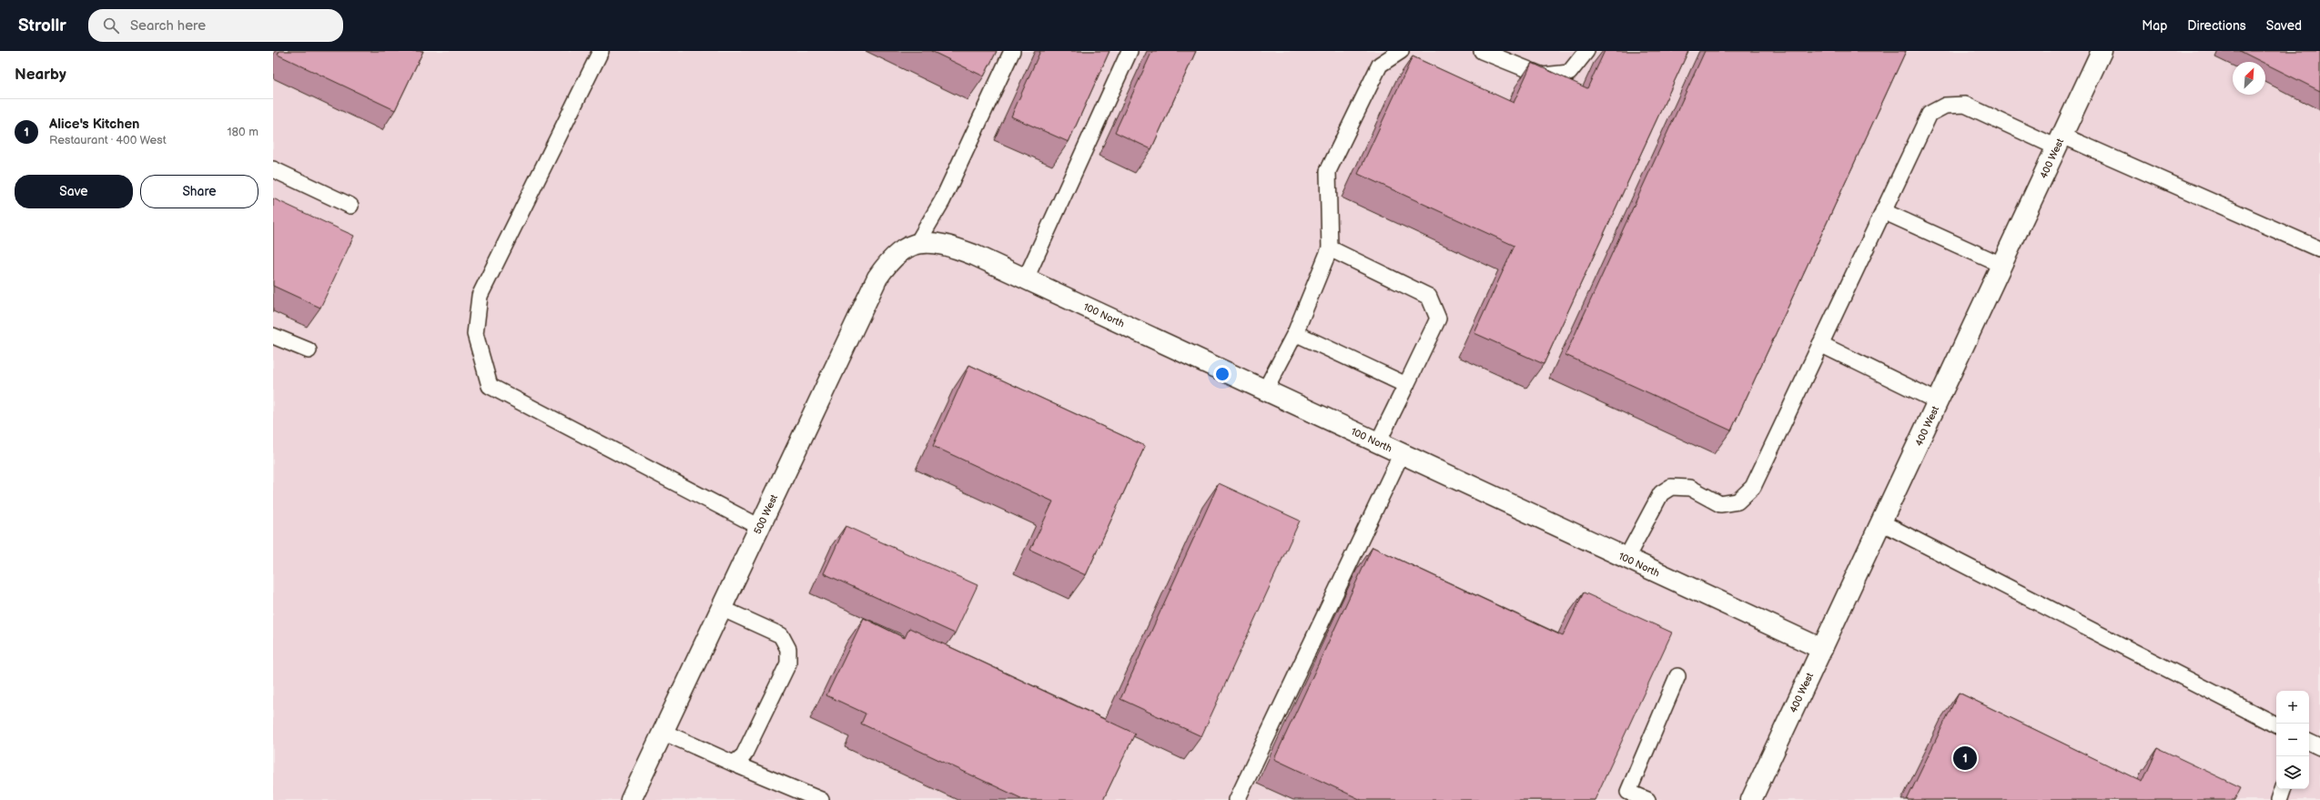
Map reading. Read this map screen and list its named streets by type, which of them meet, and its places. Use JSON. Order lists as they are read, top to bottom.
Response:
{
  "streets": {
    "street": ["400 West", "100 North", "500 West"]
  },
  "crossings": [
    ["400 West", "100 North"],
    ["100 North", "500 West"]
  ],
  "north": "top right",
  "page": {
    "header": "Strollr",
    "search": "Search here",
    "nav": ["Map", "Directions", "Saved"],
    "heading": "Nearby",
    "list": [
      {
        "mark": "1",
        "name": "Alice's Kitchen",
        "note": "Restaurant · 400 West",
        "value": "180 m"
      }
    ],
    "buttons": ["Save", "Share"],
    "map_buttons": ["+", "−"],
    "pins": "1"
  }
}
